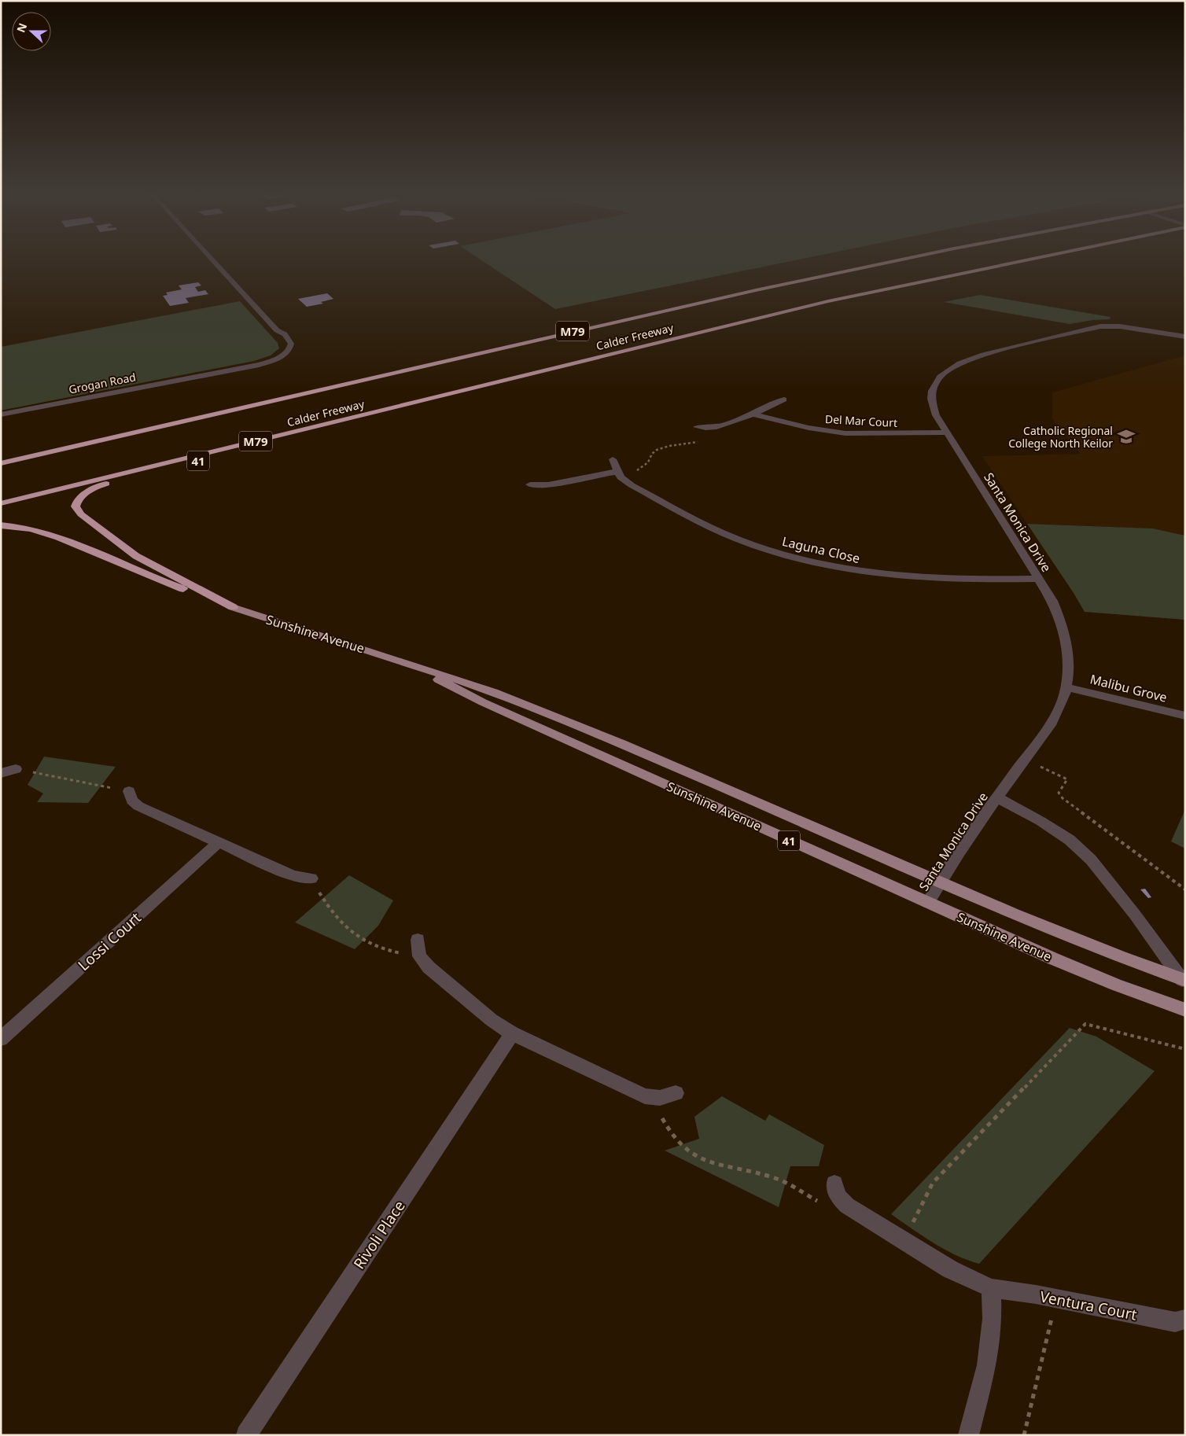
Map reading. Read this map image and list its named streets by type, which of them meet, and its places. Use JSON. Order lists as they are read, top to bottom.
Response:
{
  "streets": {
    "highway": ["M79", "Calder Freeway", "41"],
    "main road": ["Sunshine Avenue"],
    "street": [
      "Grogan Road",
      "Del Mar Court",
      "Santa Monica Drive",
      "Laguna Close",
      "Malibu Grove",
      "Lossi Court",
      "Rivoli Place",
      "Ventura Court"
    ]
  },
  "crossings": [
    ["Calder Freeway", "41"],
    ["Del Mar Court", "Santa Monica Drive"],
    ["41", "Sunshine Avenue"],
    ["Santa Monica Drive", "Laguna Close"],
    ["Santa Monica Drive", "Sunshine Avenue"],
    ["Santa Monica Drive", "Malibu Grove"]
  ],
  "places": {
    "school or university": ["Catholic Regional College North Keilor"]
  },
  "north": "left"
}
